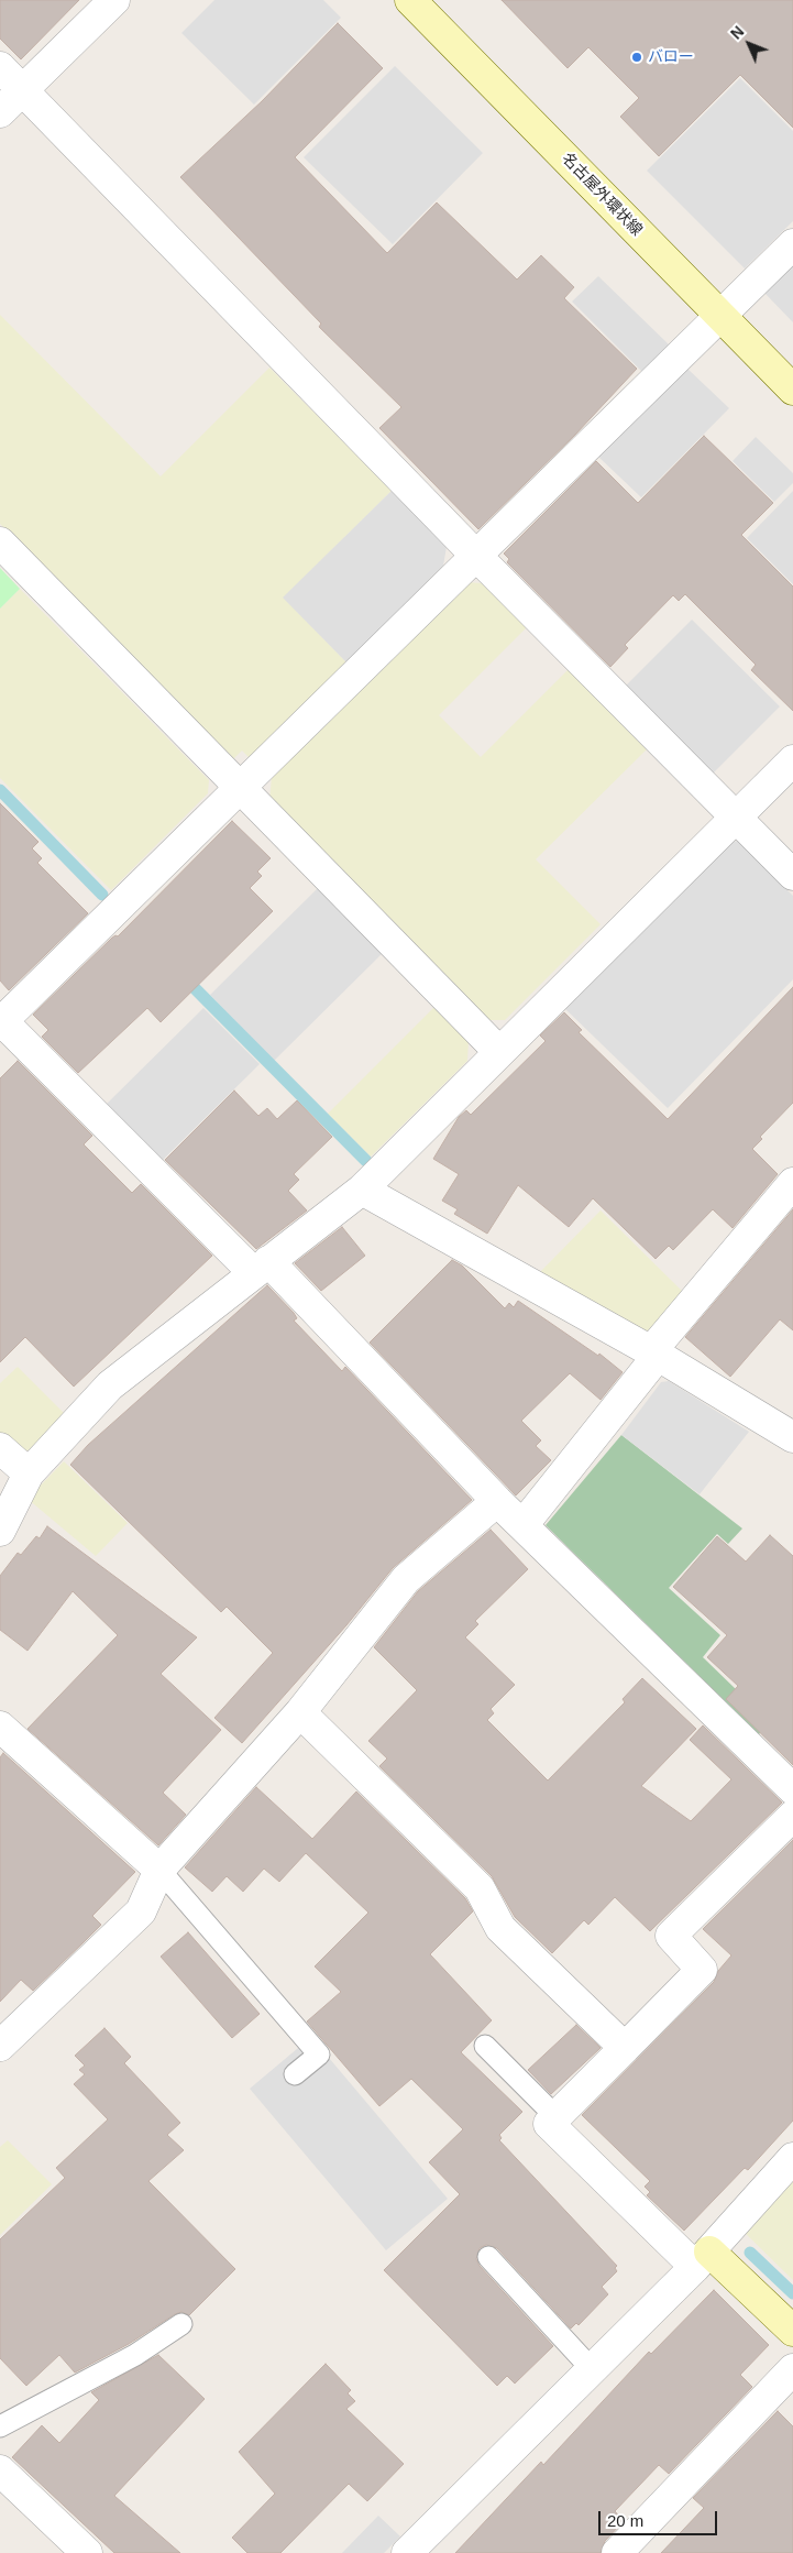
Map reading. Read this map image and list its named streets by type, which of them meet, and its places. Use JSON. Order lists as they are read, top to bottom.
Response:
{
  "streets": {
    "main road": ["名古屋外環状線"]
  },
  "places": ["バロー"],
  "scale_bar": "20 m",
  "north": "top left"
}
